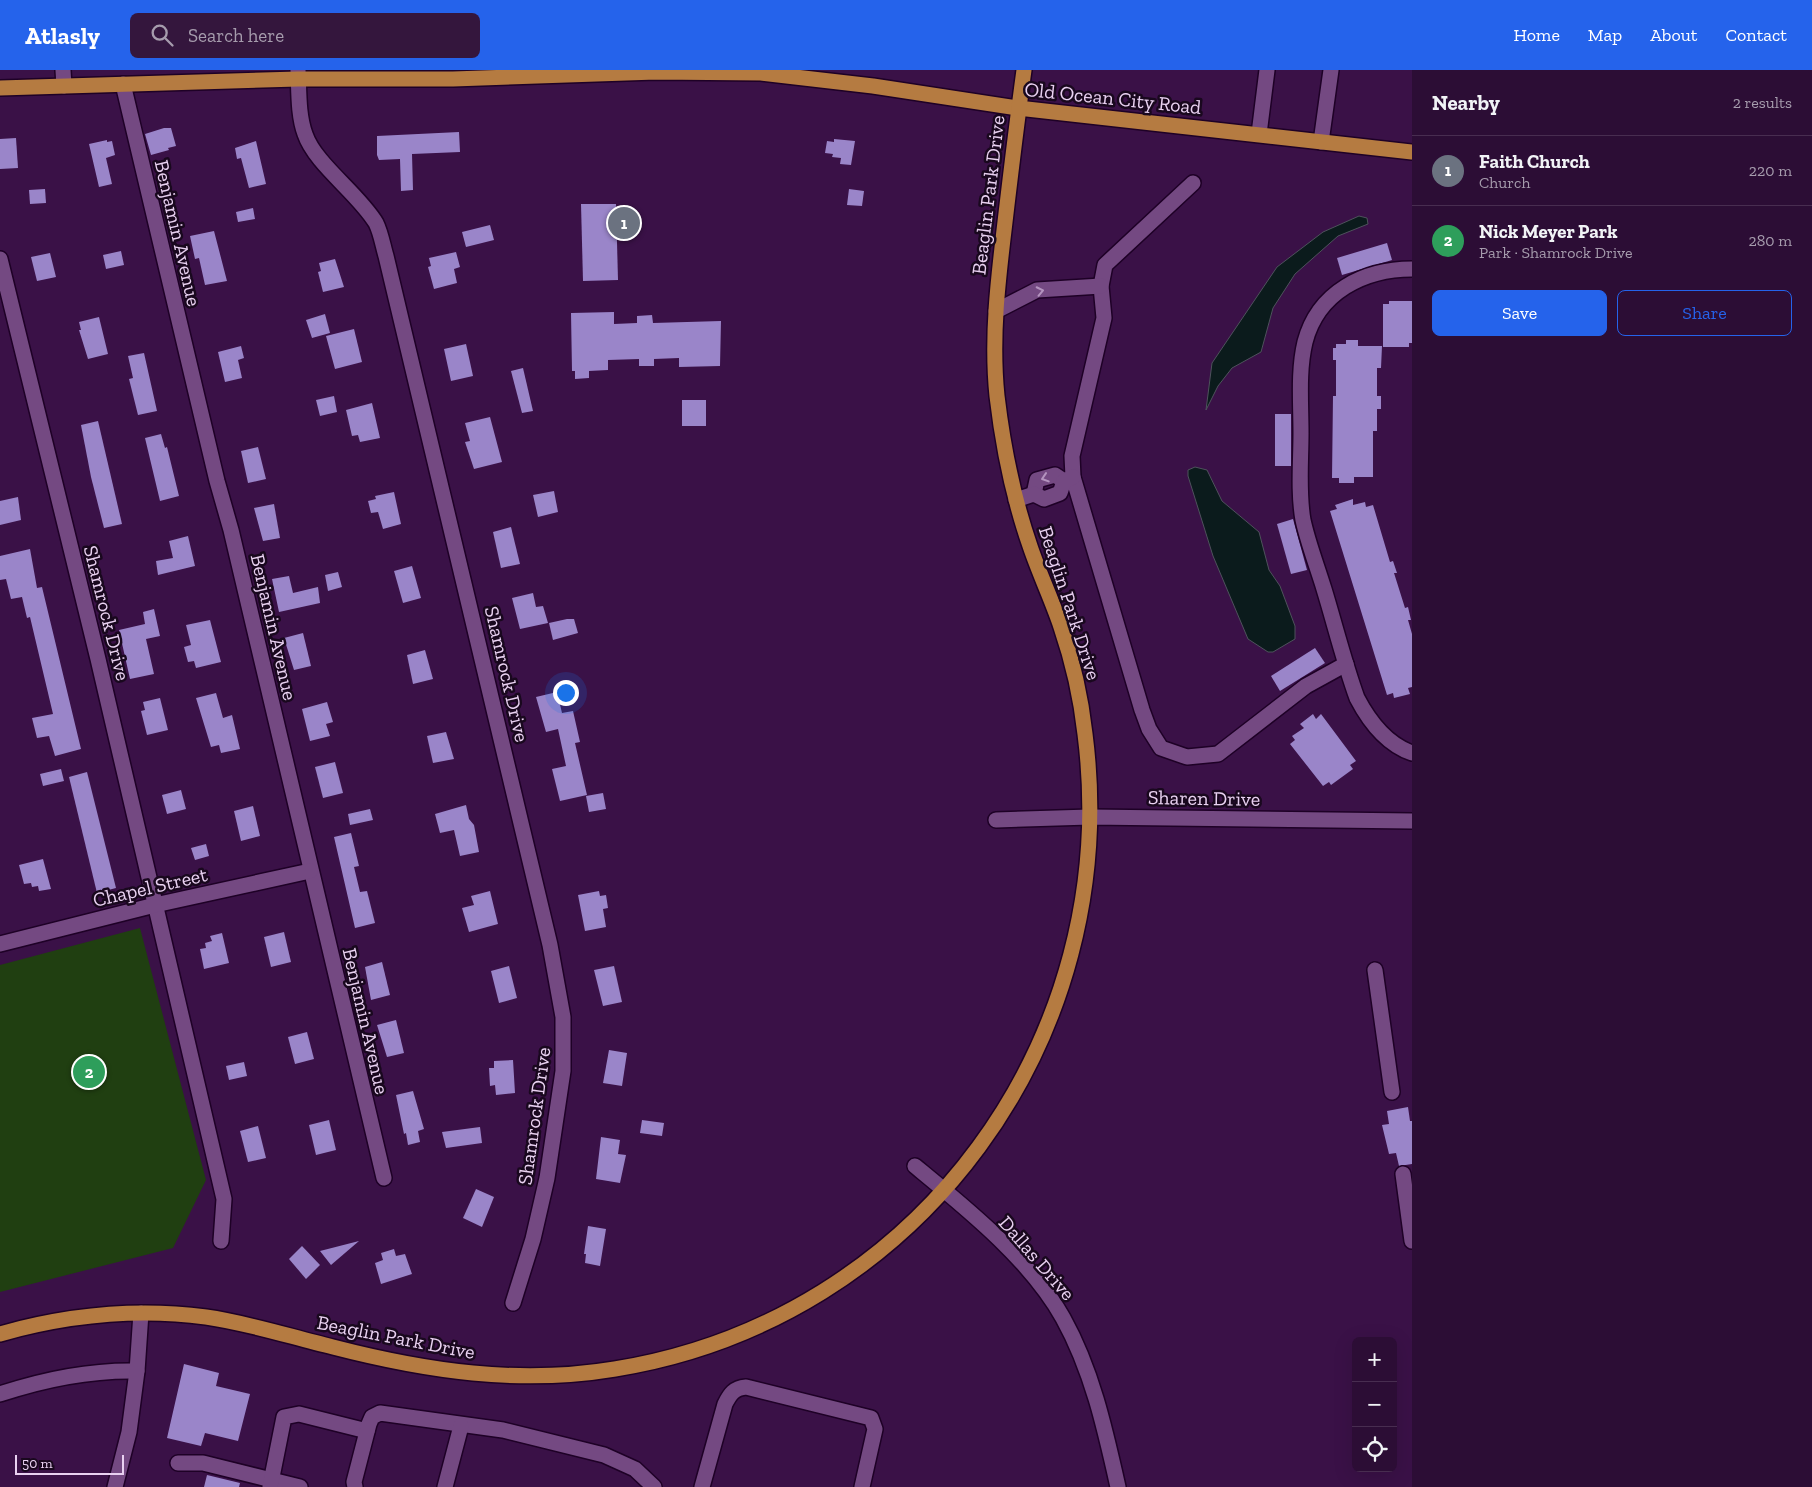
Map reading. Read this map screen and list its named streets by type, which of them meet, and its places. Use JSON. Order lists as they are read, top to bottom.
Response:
{
  "streets": {
    "main road": ["Old Ocean City Road", "Beaglin Park Drive"],
    "street": [
      "Benjamin Avenue",
      "Shamrock Drive",
      "Sharen Drive",
      "Chapel Street",
      "Dallas Drive"
    ]
  },
  "crossings": [
    ["Old Ocean City Road", "Beaglin Park Drive"],
    ["Old Ocean City Road", "Benjamin Avenue"],
    ["Old Ocean City Road", "Shamrock Drive"],
    ["Beaglin Park Drive", "Sharen Drive"],
    ["Beaglin Park Drive", "Dallas Drive"],
    ["Benjamin Avenue", "Chapel Street"],
    ["Shamrock Drive", "Chapel Street"]
  ],
  "scale_bar": "50 m",
  "page": {
    "header": "Atlasly",
    "search": "Search here",
    "nav": [
      "Home",
      "Map",
      "About",
      "Contact"
    ],
    "heading": ["Nearby", "2 results"],
    "list": [
      {
        "mark": "1",
        "name": "Faith Church",
        "note": "Church",
        "value": "220 m"
      },
      {
        "mark": "2",
        "name": "Nick Meyer Park",
        "note": "Park · Shamrock Drive",
        "value": "280 m"
      }
    ],
    "pins": ["1", "2"],
    "buttons": ["Save", "Share"],
    "map_buttons": ["+", "−"],
    "scale": "50 m"
  }
}
